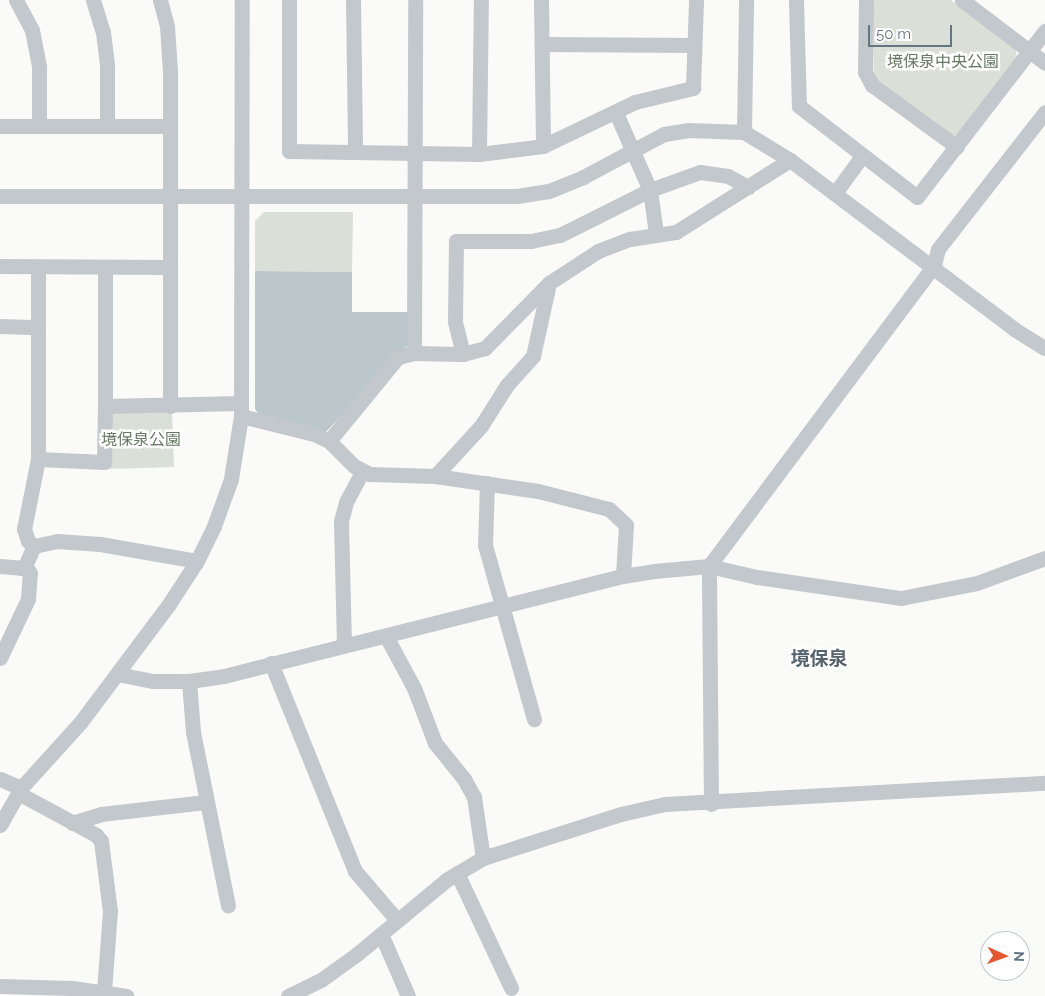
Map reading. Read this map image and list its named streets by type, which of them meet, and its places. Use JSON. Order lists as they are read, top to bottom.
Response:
{
  "districts": ["境保泉"],
  "parks": ["境保泉中央公園", "境保泉公園"],
  "scale_bar": "50 m",
  "north": "right"
}
